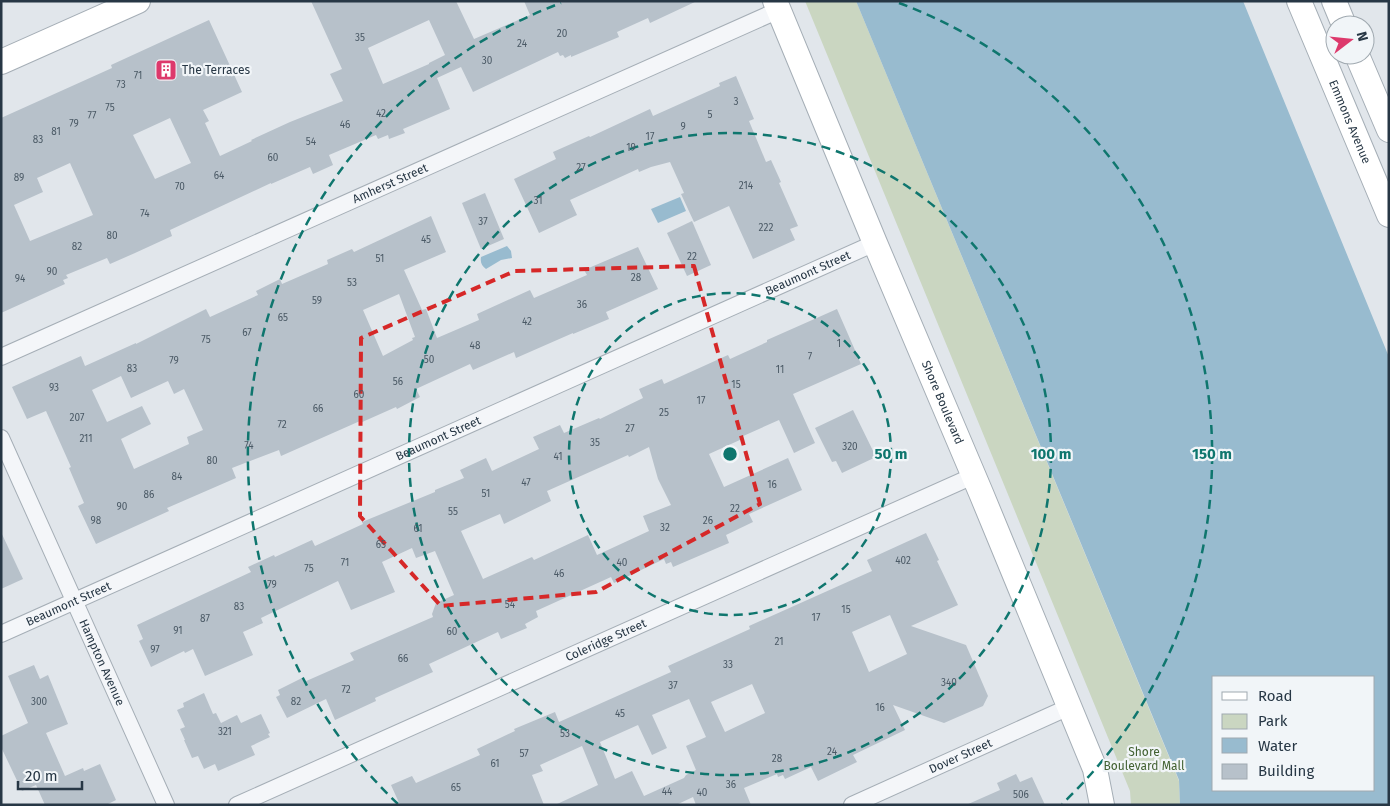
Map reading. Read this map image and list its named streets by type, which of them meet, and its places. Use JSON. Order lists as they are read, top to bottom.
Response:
{
  "streets": {
    "main road": ["Emmons Avenue", "Shore Boulevard"],
    "street": [
      "Amherst Street",
      "Beaumont Street",
      "Coleridge Street",
      "Hampton Avenue",
      "Dover Street"
    ]
  },
  "crossings": [
    ["Amherst Street", "Shore Boulevard"],
    ["Beaumont Street", "Shore Boulevard"],
    ["Beaumont Street", "Hampton Avenue"],
    ["Shore Boulevard", "Coleridge Street"],
    ["Shore Boulevard", "Dover Street"]
  ],
  "parks": ["Shore Boulevard Mall"],
  "places": {
    "building": ["The Terraces"]
  },
  "house_numbers": [
    "20",
    "35",
    "24",
    "30",
    "71",
    "73",
    "3",
    "75",
    "42",
    "5",
    "77",
    "79",
    "46",
    "9",
    "81",
    "17",
    "83",
    "54",
    "19",
    "60",
    "27",
    "64",
    "89",
    "214",
    "70",
    "31",
    "74",
    "37",
    "222",
    "80",
    "45",
    "82",
    "22",
    "51",
    "90",
    "28",
    "94",
    "53",
    "59",
    "36",
    "65",
    "42",
    "67",
    "75",
    "1",
    "48",
    "7",
    "50",
    "79",
    "83",
    "11",
    "56",
    "15",
    "93",
    "60",
    "17",
    "66",
    "25",
    "207",
    "72",
    "27",
    "211",
    "35",
    "74",
    "320",
    "41",
    "80",
    "84",
    "47",
    "16",
    "51",
    "86",
    "90",
    "22",
    "55",
    "98",
    "26",
    "32",
    "61",
    "65",
    "402",
    "71",
    "40",
    "75",
    "46",
    "79",
    "54",
    "83",
    "15",
    "17",
    "87",
    "91",
    "60",
    "21",
    "97",
    "66",
    "33",
    "340",
    "37",
    "72",
    "300",
    "82",
    "16",
    "45",
    "321",
    "53",
    "24",
    "57",
    "28",
    "61",
    "36",
    "65",
    "44",
    "40",
    "506"
  ],
  "legend": [
    "Road",
    "Park",
    "Water",
    "Building"
  ],
  "scale_bar": "20 m",
  "north": "right",
  "rings": ["50 m", "100 m", "150 m"]
}
